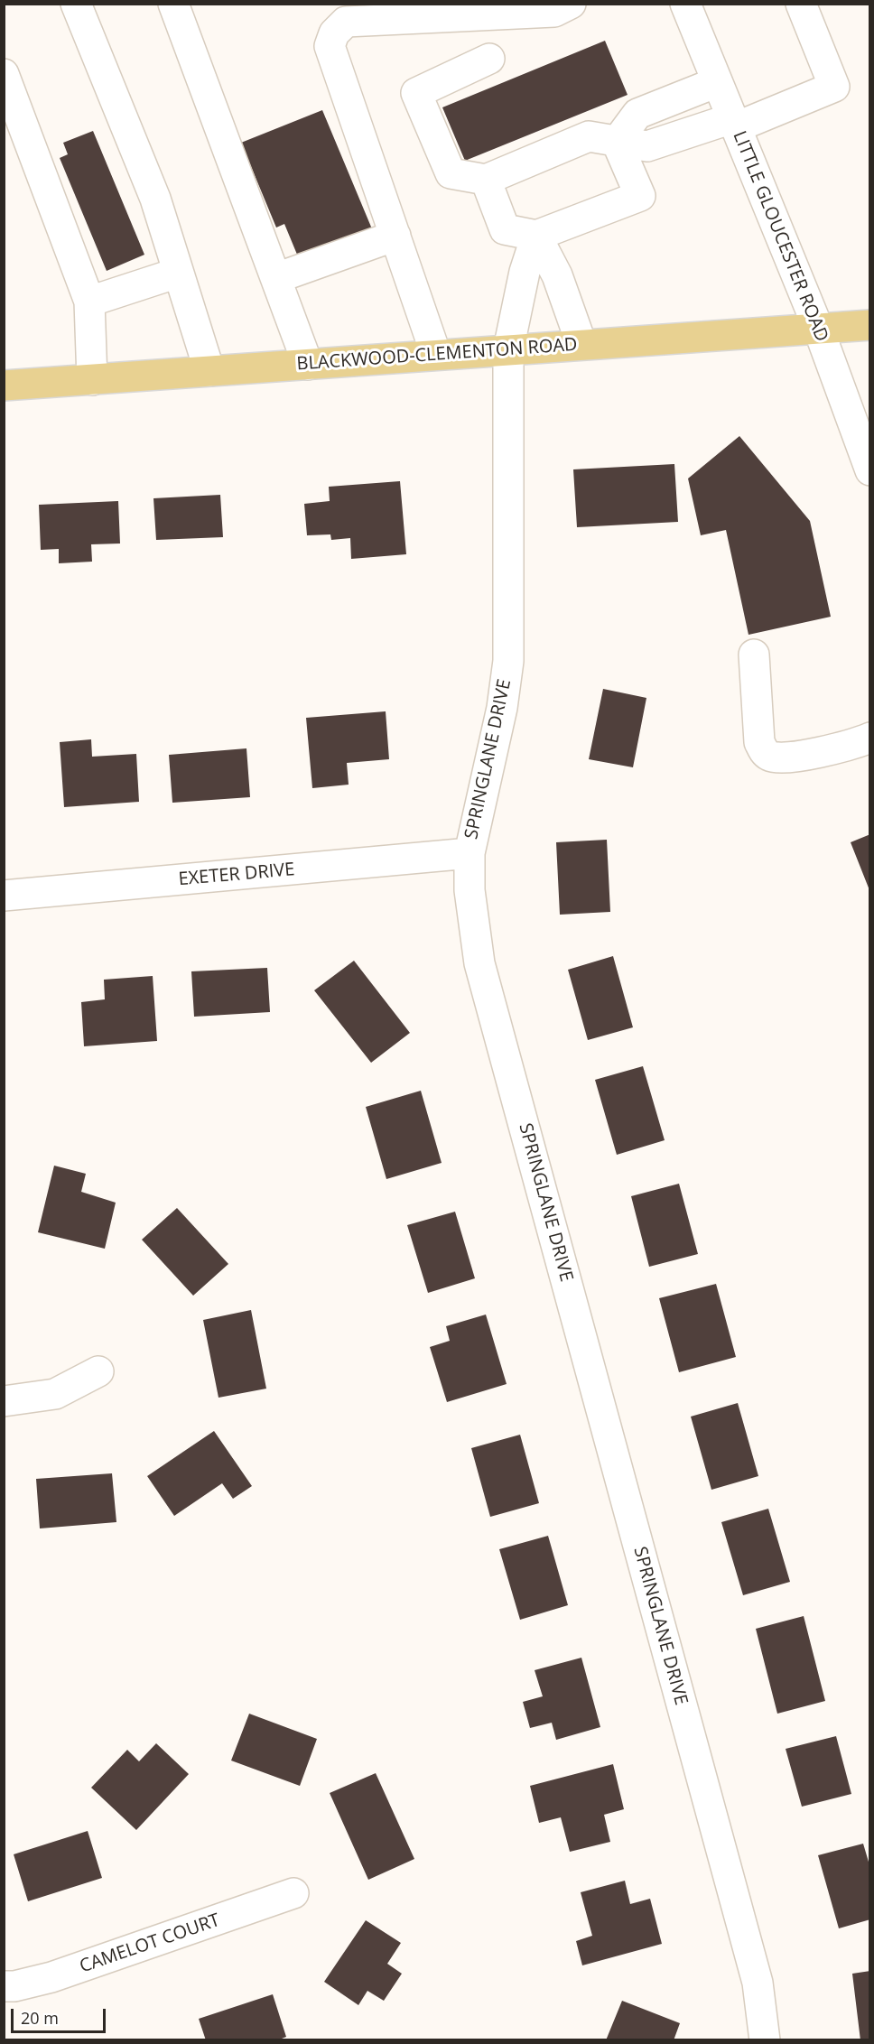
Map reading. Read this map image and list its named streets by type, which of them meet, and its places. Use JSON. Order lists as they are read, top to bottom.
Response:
{
  "streets": {
    "main road": ["BLACKWOOD-CLEMENTON ROAD"],
    "street": [
      "LITTLE GLOUCESTER ROAD",
      "SPRINGLANE DRIVE",
      "EXETER DRIVE",
      "CAMELOT COURT"
    ]
  },
  "crossings": [
    ["LITTLE GLOUCESTER ROAD", "BLACKWOOD-CLEMENTON ROAD"],
    ["BLACKWOOD-CLEMENTON ROAD", "SPRINGLANE DRIVE"],
    ["SPRINGLANE DRIVE", "EXETER DRIVE"]
  ],
  "scale_bar": "20 m"
}
